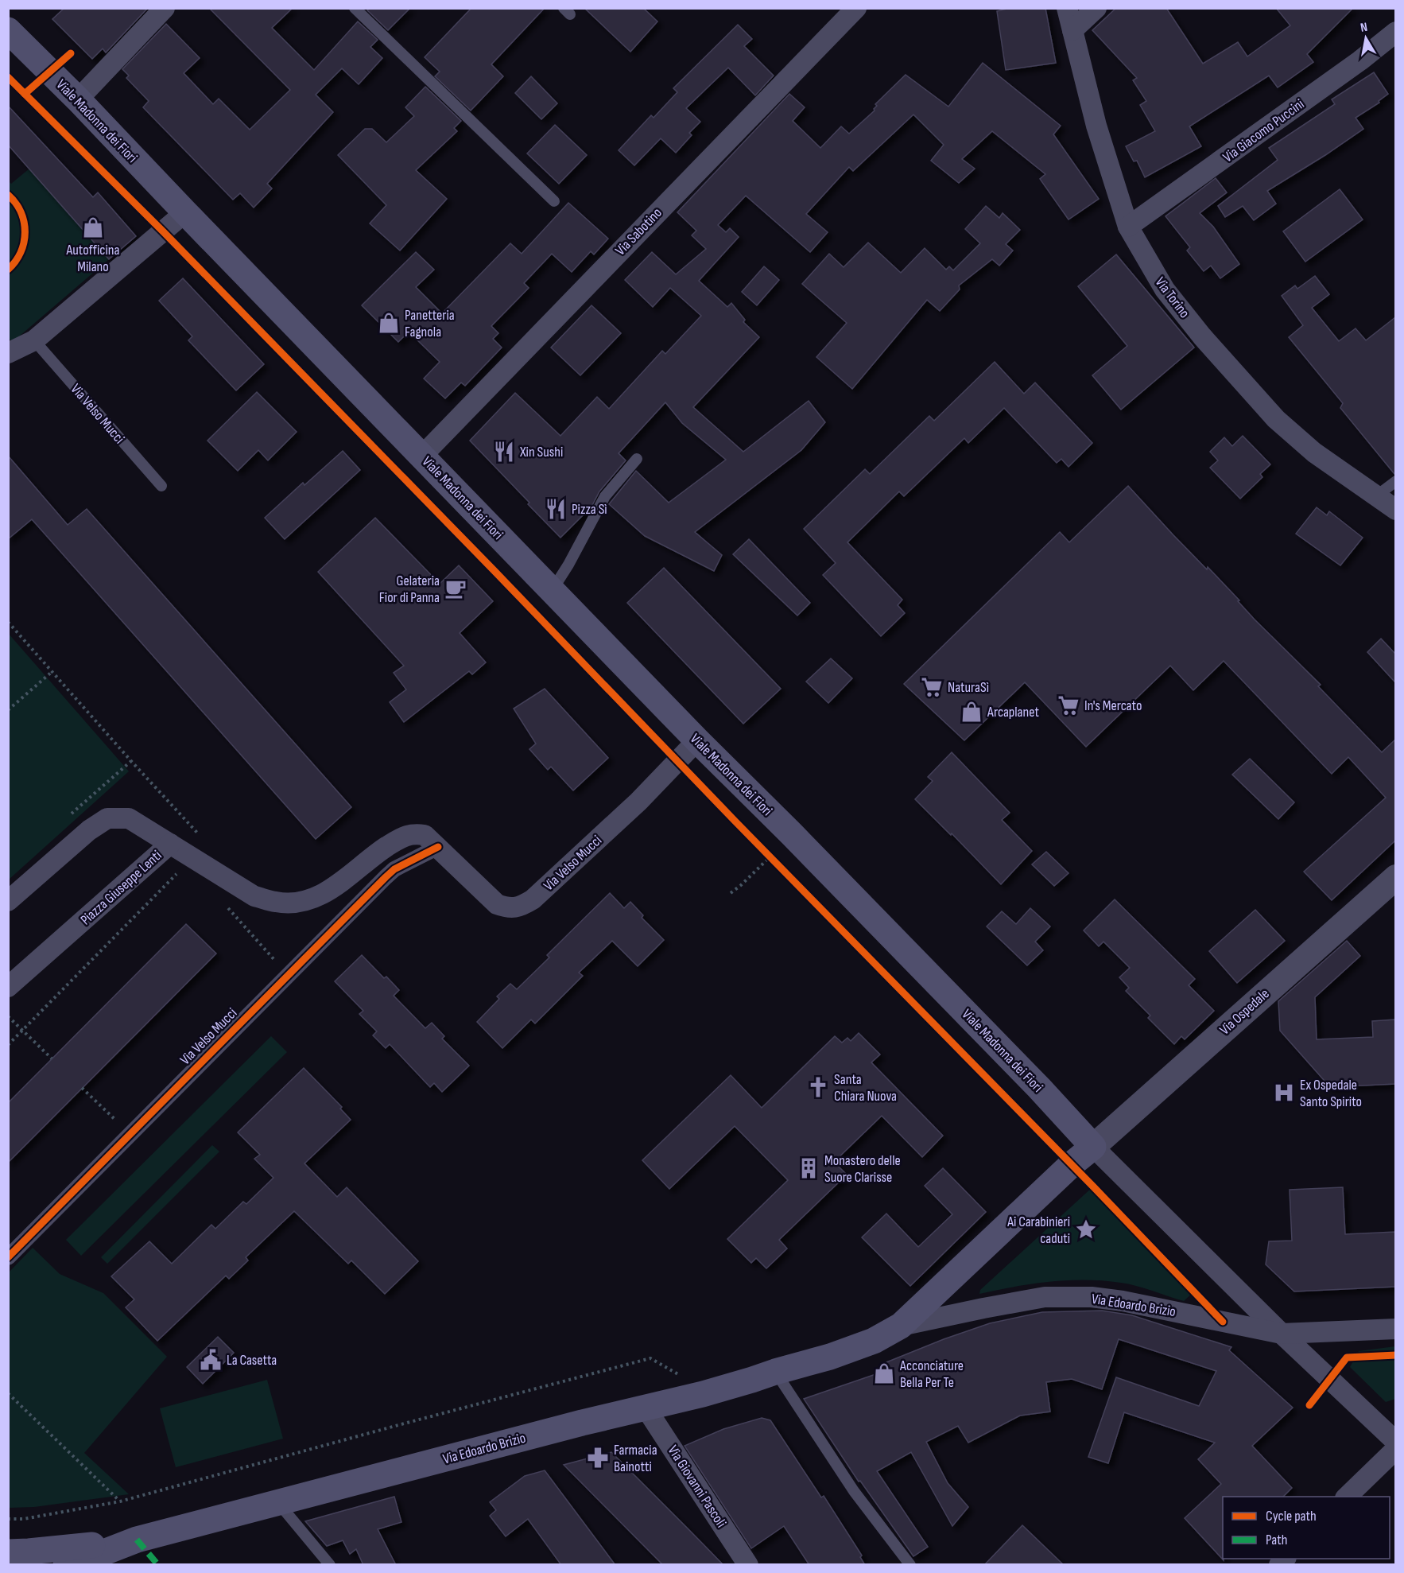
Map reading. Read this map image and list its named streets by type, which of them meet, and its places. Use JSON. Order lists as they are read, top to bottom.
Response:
{
  "streets": {
    "main road": ["Viale Madonna dei Fiori", "Via Edoardo Brizio"],
    "street": [
      "Via Giacomo Puccini",
      "Via Sabotino",
      "Via Torino",
      "Via Velso Mucci",
      "Piazza Giuseppe Lenti",
      "Via Ospedale",
      "Via Giovanni Pascoli"
    ]
  },
  "crossings": [
    ["Viale Madonna dei Fiori", "Via Sabotino"],
    ["Viale Madonna dei Fiori", "Via Velso Mucci"],
    ["Viale Madonna dei Fiori", "Via Ospedale"],
    ["Viale Madonna dei Fiori", "Via Edoardo Brizio"],
    ["Via Giacomo Puccini", "Via Torino"],
    ["Via Velso Mucci", "Piazza Giuseppe Lenti"],
    ["Via Ospedale", "Via Edoardo Brizio"],
    ["Via Edoardo Brizio", "Via Giovanni Pascoli"]
  ],
  "places": {
    "shop": [
      "Autofficina Milano",
      "Panetteria Fagnola",
      "Arcaplanet",
      "Acconciature Bella Per Te"
    ],
    "restaurant": ["Xin Sushi", "Pizza Sì"],
    "cafe": ["Gelateria Fior di Panna"],
    "supermarket": ["NaturaSì", "In's Mercato"],
    "church": ["Santa Chiara Nuova"],
    "hospital": ["Ex Ospedale Santo Spirito"],
    "building": ["Monastero delle Suore Clarisse"],
    "place": ["Ai Carabinieri caduti"],
    "public building": ["La Casetta"],
    "pharmacy": ["Farmacia Bainotti"]
  },
  "legend": ["Cycle path", "Path"],
  "north": "top"
}
